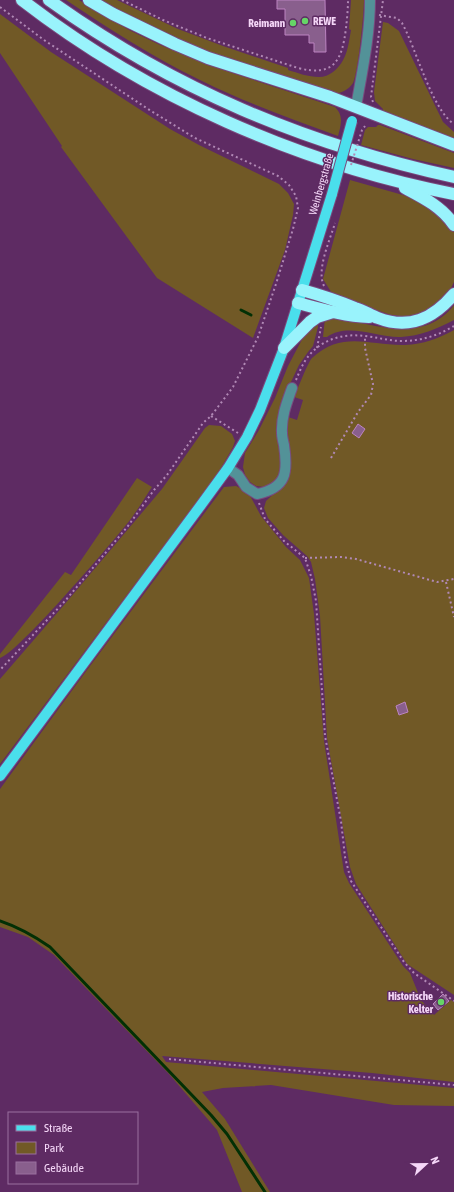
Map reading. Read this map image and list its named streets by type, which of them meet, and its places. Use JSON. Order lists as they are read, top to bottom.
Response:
{
  "streets": {
    "main road": ["Weinbergstraße"]
  },
  "places": ["REWE", "Reimann", "Historische Kelter"],
  "legend": ["Straße", "Park", "Gebäude"],
  "north": "right"
}
